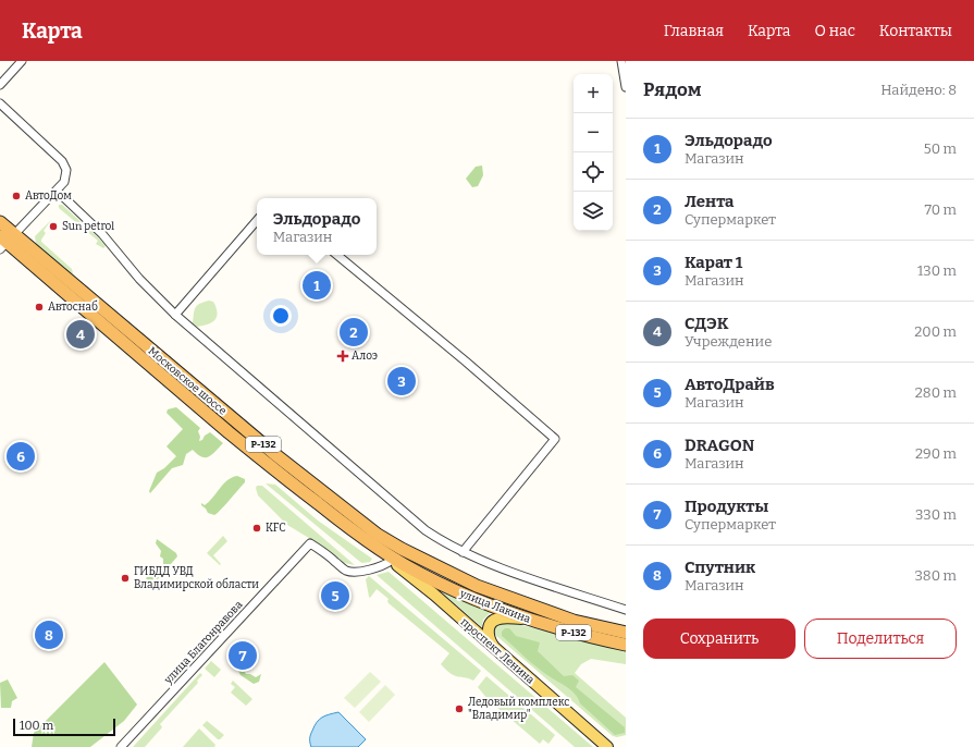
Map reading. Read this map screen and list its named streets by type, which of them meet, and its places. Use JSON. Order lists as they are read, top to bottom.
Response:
{
  "streets": {
    "highway": ["Московское шоссе", "Р-132", "улица Лакина"],
    "main road": ["проспект Ленина"],
    "street": ["улица Благонравова"]
  },
  "crossings": [
    ["Московское шоссе", "улица Лакина"],
    ["улица Лакина", "улица Благонравова"],
    ["улица Лакина", "проспект Ленина"],
    ["улица Благонравова", "проспект Ленина"]
  ],
  "places": {
    "other": [
      "АвтоДом",
      "Sun petrol",
      "Автоснаб",
      "KFC",
      "ГИБДД УВД Владимирской области",
      "Ледовый комплекс \"Владимир\""
    ],
    "health": ["Алоэ"]
  },
  "scale_bar": "100 m",
  "page": {
    "header": "Карта",
    "nav": [
      "Главная",
      "Карта",
      "О нас",
      "Контакты"
    ],
    "heading": ["Рядом", "Найдено: 8"],
    "map_buttons": ["+", "−"],
    "list": [
      {
        "mark": "1",
        "name": "Эльдорадо",
        "note": "Магазин",
        "value": "50 m"
      },
      {
        "mark": "2",
        "name": "Лента",
        "note": "Супермаркет",
        "value": "70 m"
      },
      {
        "mark": "3",
        "name": "Карат 1",
        "note": "Магазин",
        "value": "130 m"
      },
      {
        "mark": "4",
        "name": "СДЭК",
        "note": "Учреждение",
        "value": "200 m"
      },
      {
        "mark": "5",
        "name": "АвтоДрайв",
        "note": "Магазин",
        "value": "280 m"
      },
      {
        "mark": "6",
        "name": "DRAGON",
        "note": "Магазин",
        "value": "290 m"
      },
      {
        "mark": "7",
        "name": "Продукты",
        "note": "Супермаркет",
        "value": "330 m"
      },
      {
        "mark": "8",
        "name": "Спутник",
        "note": "Магазин",
        "value": "380 m"
      }
    ],
    "popup": ["Эльдорадо", "Магазин"],
    "pins": [
      "1",
      "2",
      "4",
      "3",
      "6",
      "5",
      "8",
      "7"
    ],
    "buttons": ["Сохранить", "Поделиться"],
    "scale": "100 m"
  }
}
